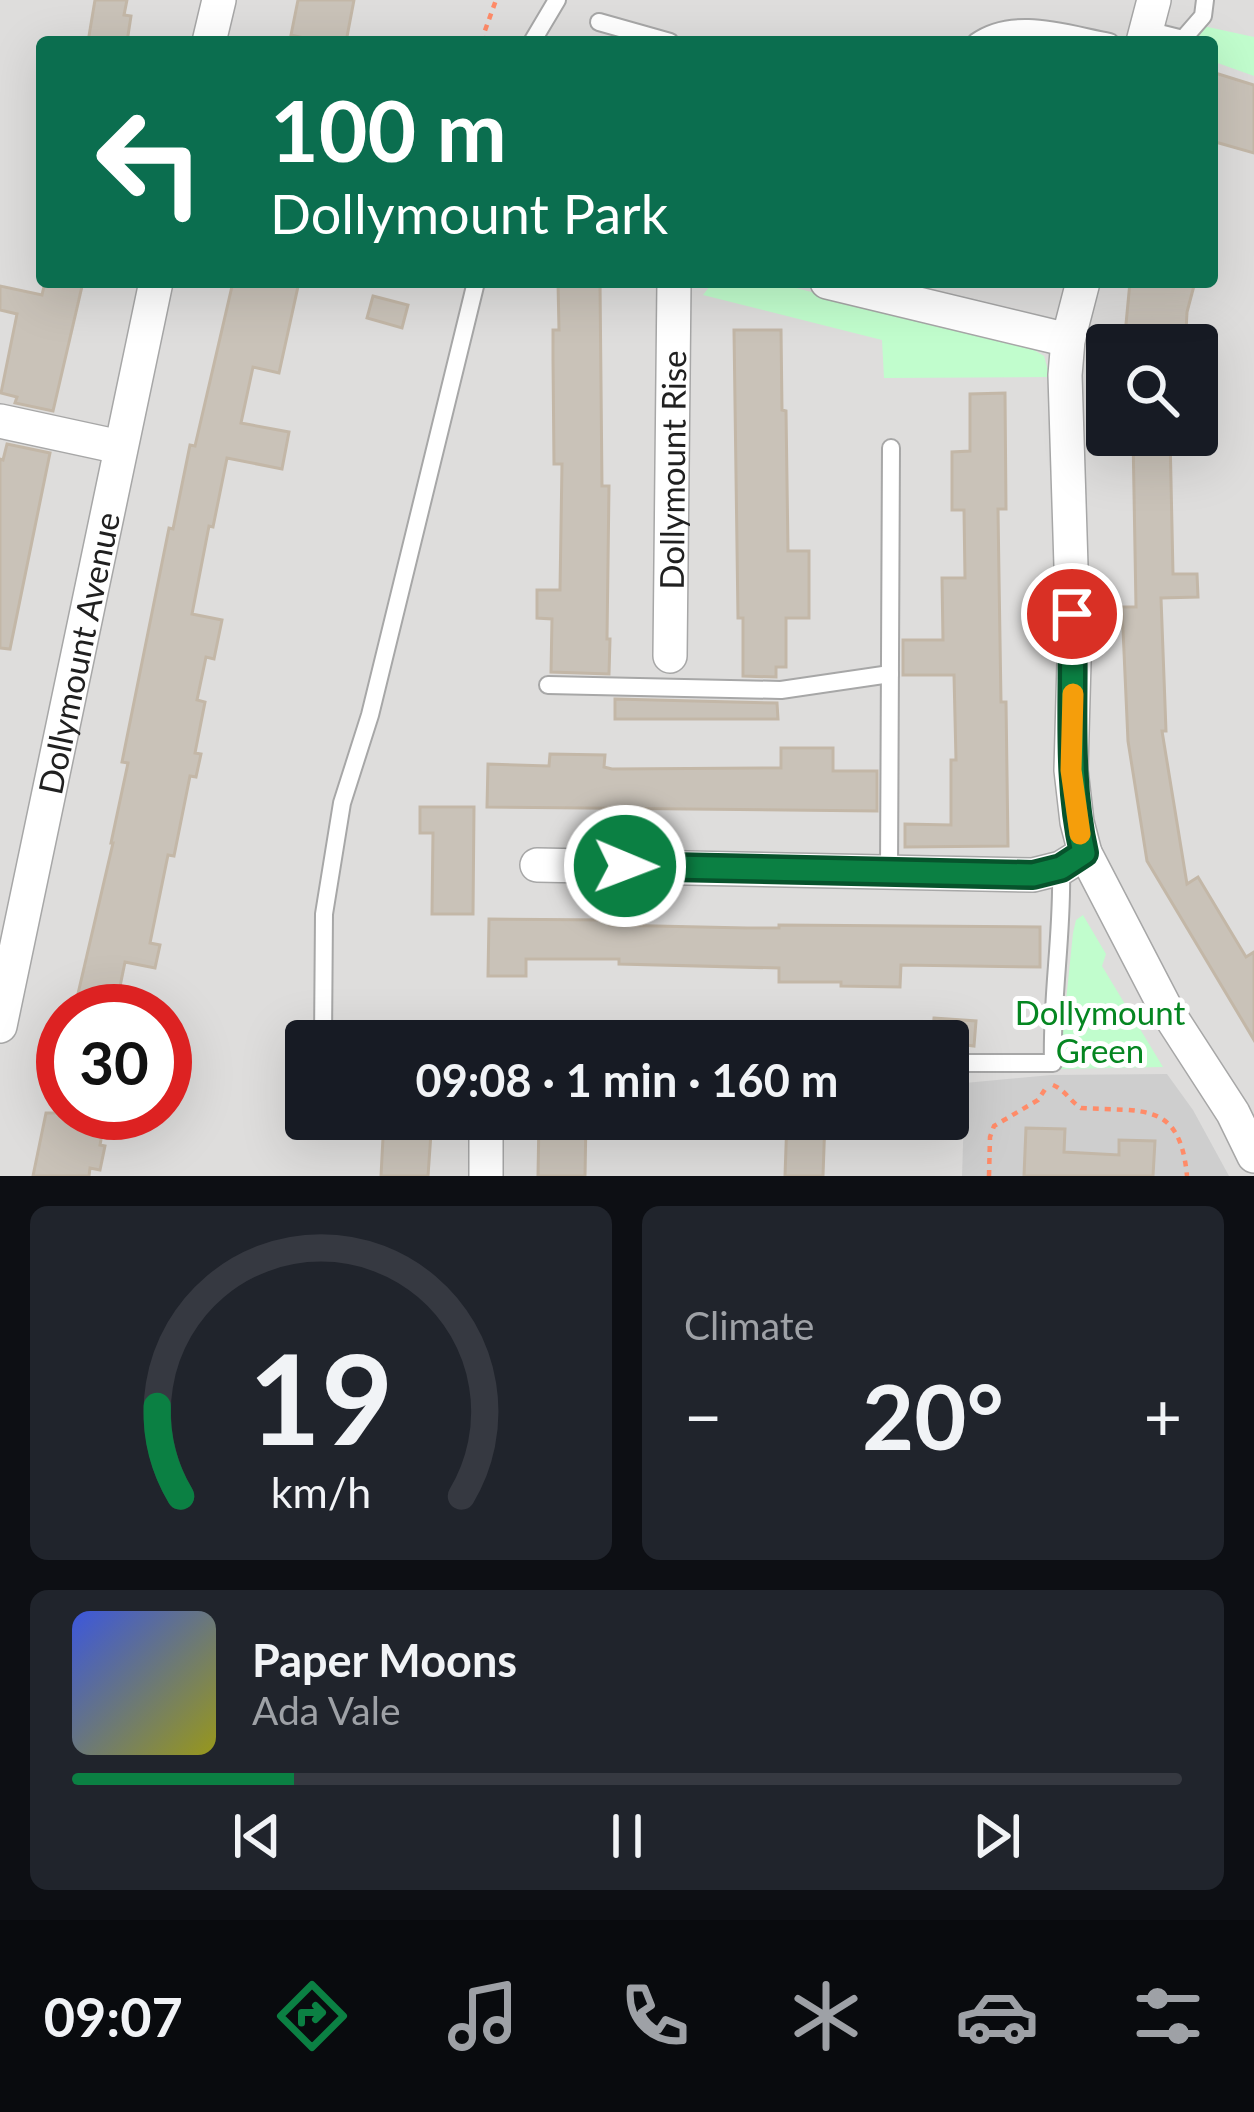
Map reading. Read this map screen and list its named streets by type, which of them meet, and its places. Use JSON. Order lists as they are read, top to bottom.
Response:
{
  "streets": {
    "street": ["Dollymount Rise", "Dollymount Avenue"]
  },
  "parks": ["Dollymount Green"],
  "page": {
    "turn": ["100 m", "Dollymount Park"],
    "limit": "30",
    "trip": "09:08 · 1 min · 160 m",
    "tile": "Climate",
    "heat": ["−", "20°", "+"],
    "song": ["Paper Moons", "Ada Vale"],
    "tabs": "09:07",
    "gauge": ["19", "km/h"]
  }
}
